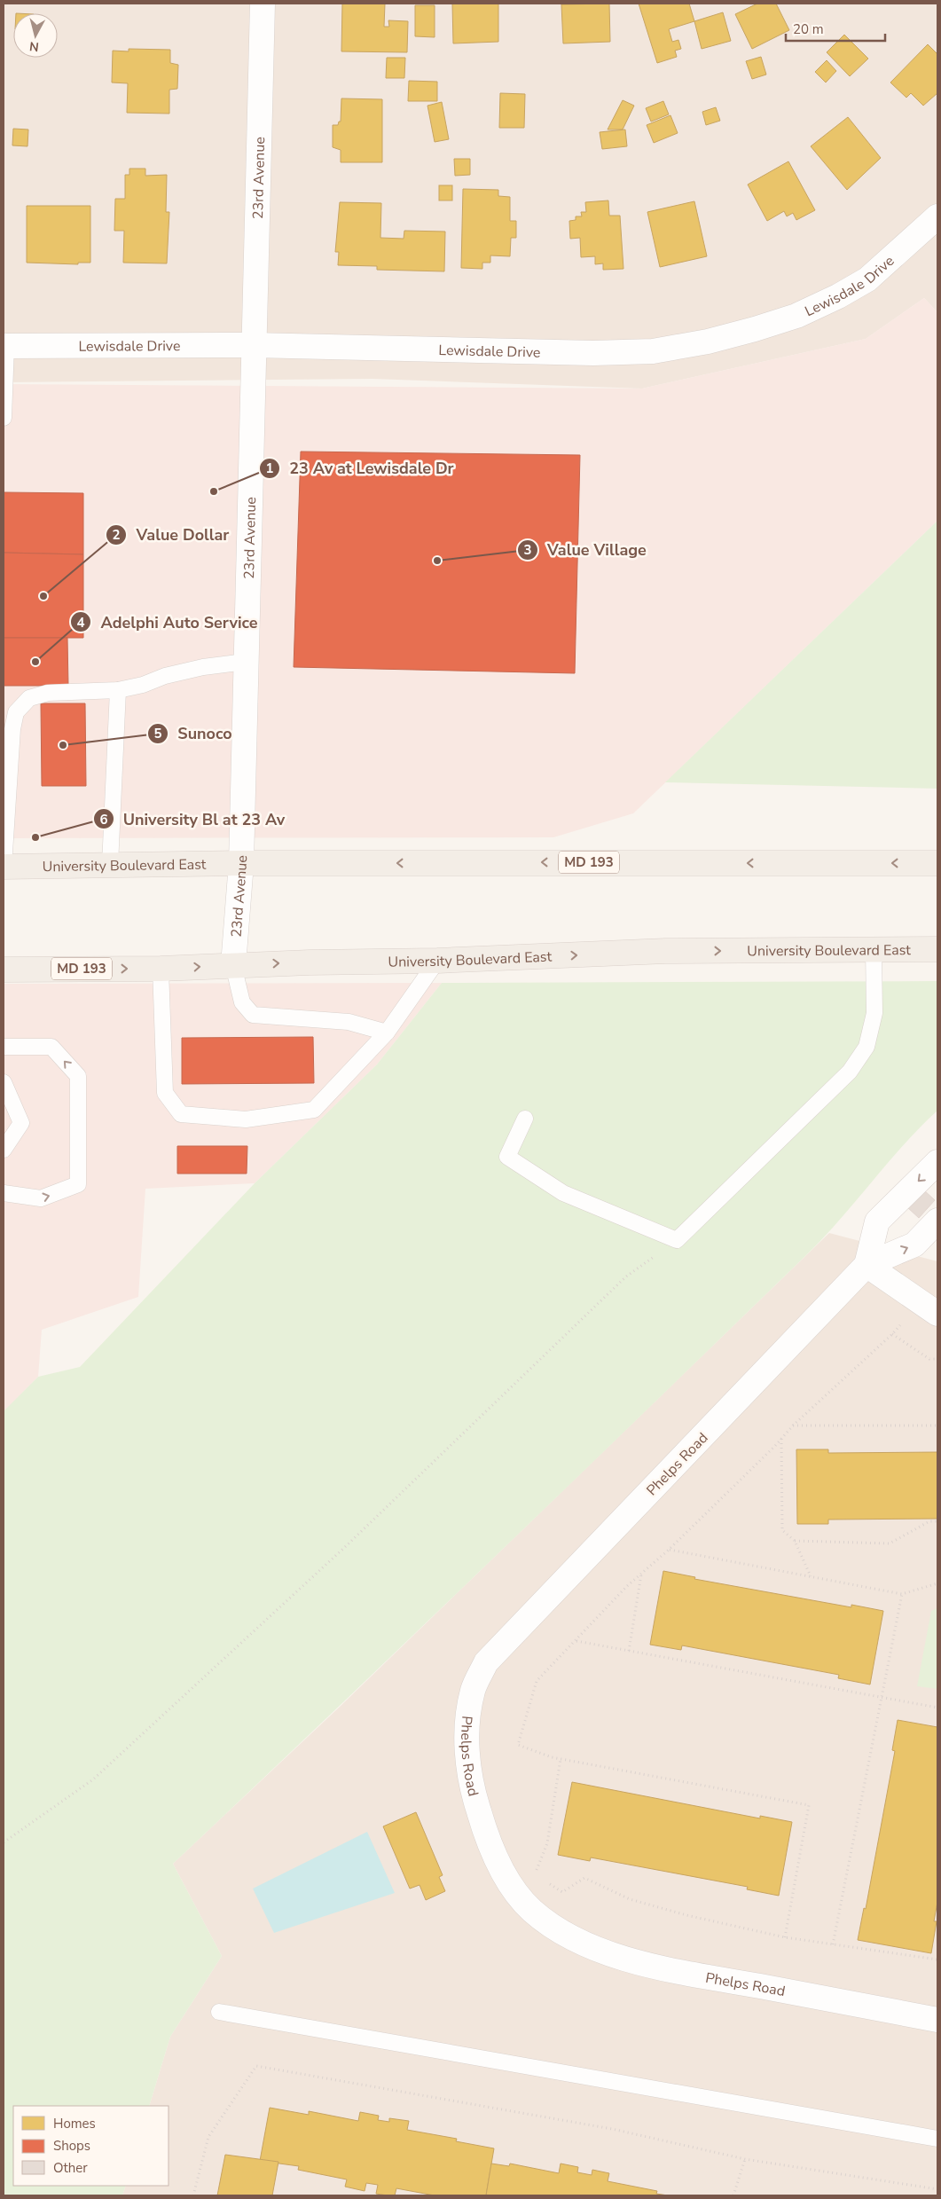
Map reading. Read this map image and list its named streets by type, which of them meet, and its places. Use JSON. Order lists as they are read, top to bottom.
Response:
{
  "streets": {
    "main road": ["MD 193", "University Boulevard East"],
    "street": ["23rd Avenue", "Lewisdale Drive", "Phelps Road"]
  },
  "crossings": [
    ["23rd Avenue", "Lewisdale Drive"],
    ["23rd Avenue", "University Boulevard East"]
  ],
  "places": [
    "23 Av at Lewisdale Dr",
    "Value Village",
    "Value Dollar",
    "Adelphi Auto Service",
    "Sunoco",
    "University Bl at 23 Av"
  ],
  "legend": ["Homes", "Shops", "Other"],
  "scale_bar": "20 m",
  "north": "bottom"
}
